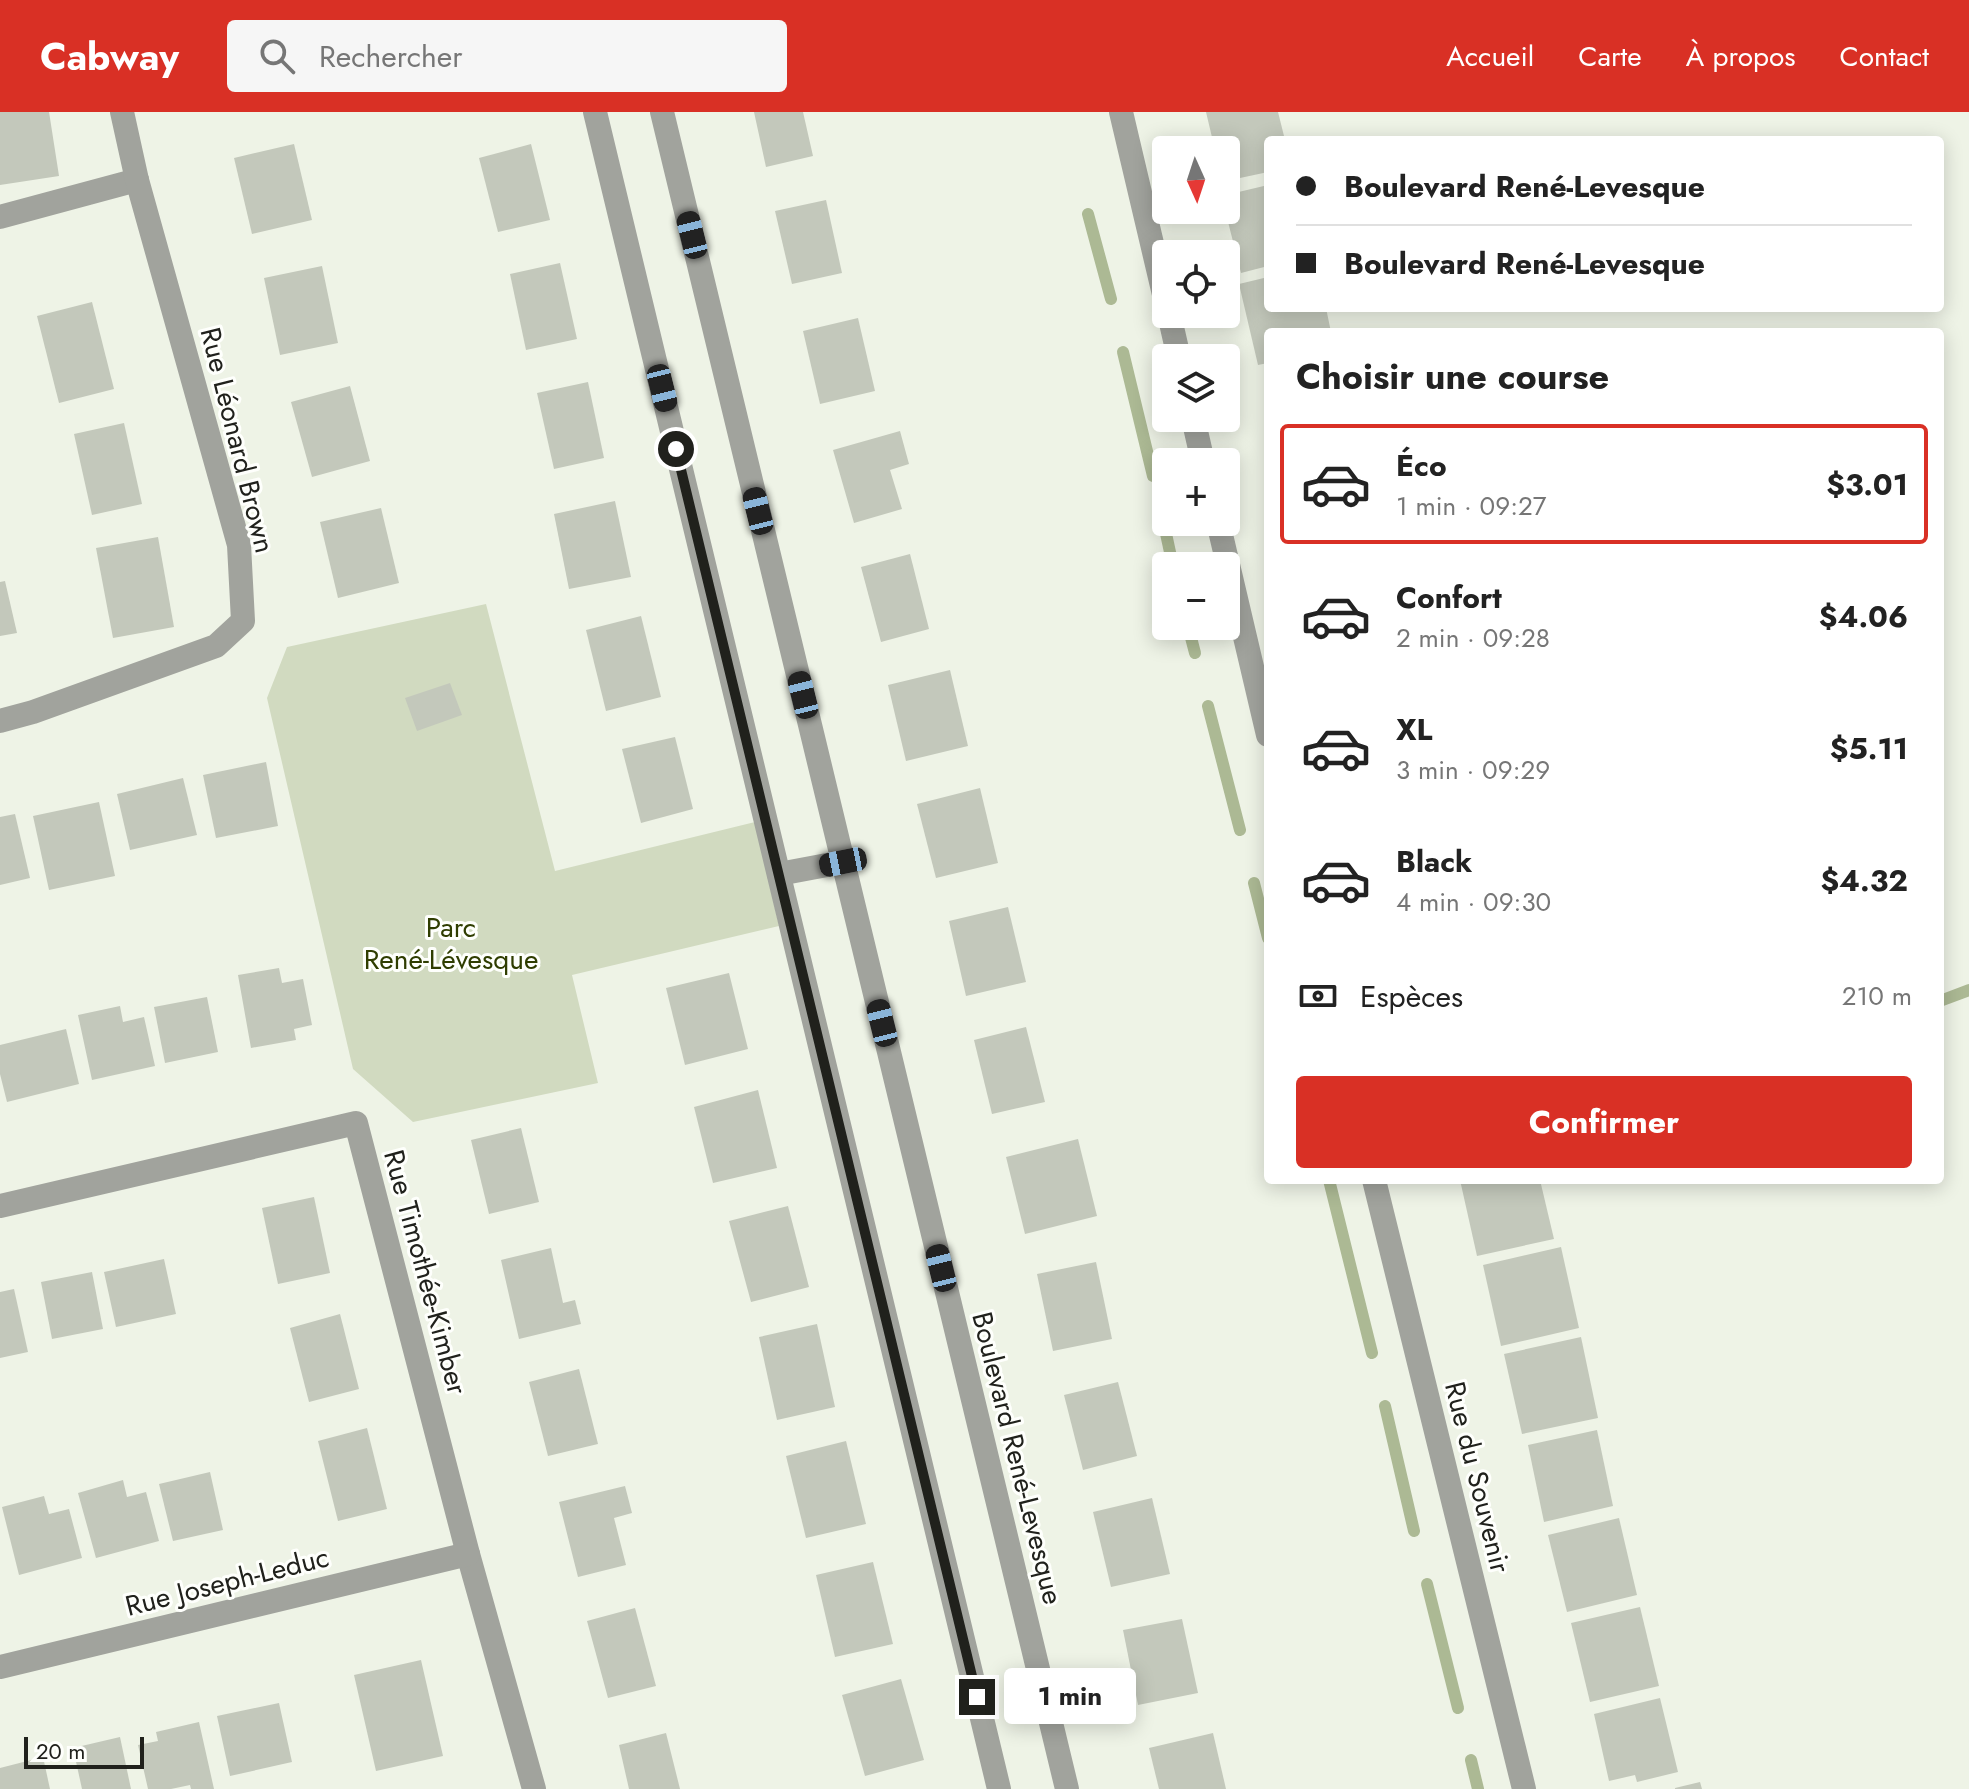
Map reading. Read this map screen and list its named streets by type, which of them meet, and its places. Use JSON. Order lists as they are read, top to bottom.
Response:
{
  "streets": {
    "street": [
      "Rue Léonard Brown",
      "Rue Timothée-Kimber",
      "Boulevard René-Levesque",
      "Rue du Souvenir",
      "Rue Joseph-Leduc"
    ]
  },
  "crossings": [
    ["Rue Timothée-Kimber", "Rue Joseph-Leduc"]
  ],
  "parks": ["Parc René-Lévesque"],
  "scale_bar": "20 m",
  "north": "bottom",
  "page": {
    "header": "Cabway",
    "search": "Rechercher",
    "nav": [
      "Accueil",
      "Carte",
      "À propos",
      "Contact"
    ],
    "map_buttons": ["+", "−"],
    "banner": ["Boulevard René-Levesque", "Boulevard René-Levesque"],
    "heading": "Choisir une course",
    "list": [
      {
        "name": "Éco",
        "note": "1 min · 09:27",
        "value": "$3.01"
      },
      {
        "name": "Confort",
        "note": "2 min · 09:28",
        "value": "$4.06"
      },
      {
        "name": "XL",
        "note": "3 min · 09:29",
        "value": "$5.11"
      },
      {
        "name": "Black",
        "note": "4 min · 09:30",
        "value": "$4.32"
      }
    ],
    "pay": ["Espèces", "210 m"],
    "buttons": "Confirmer",
    "bubble": "1 min",
    "scale": "20 m"
  }
}
